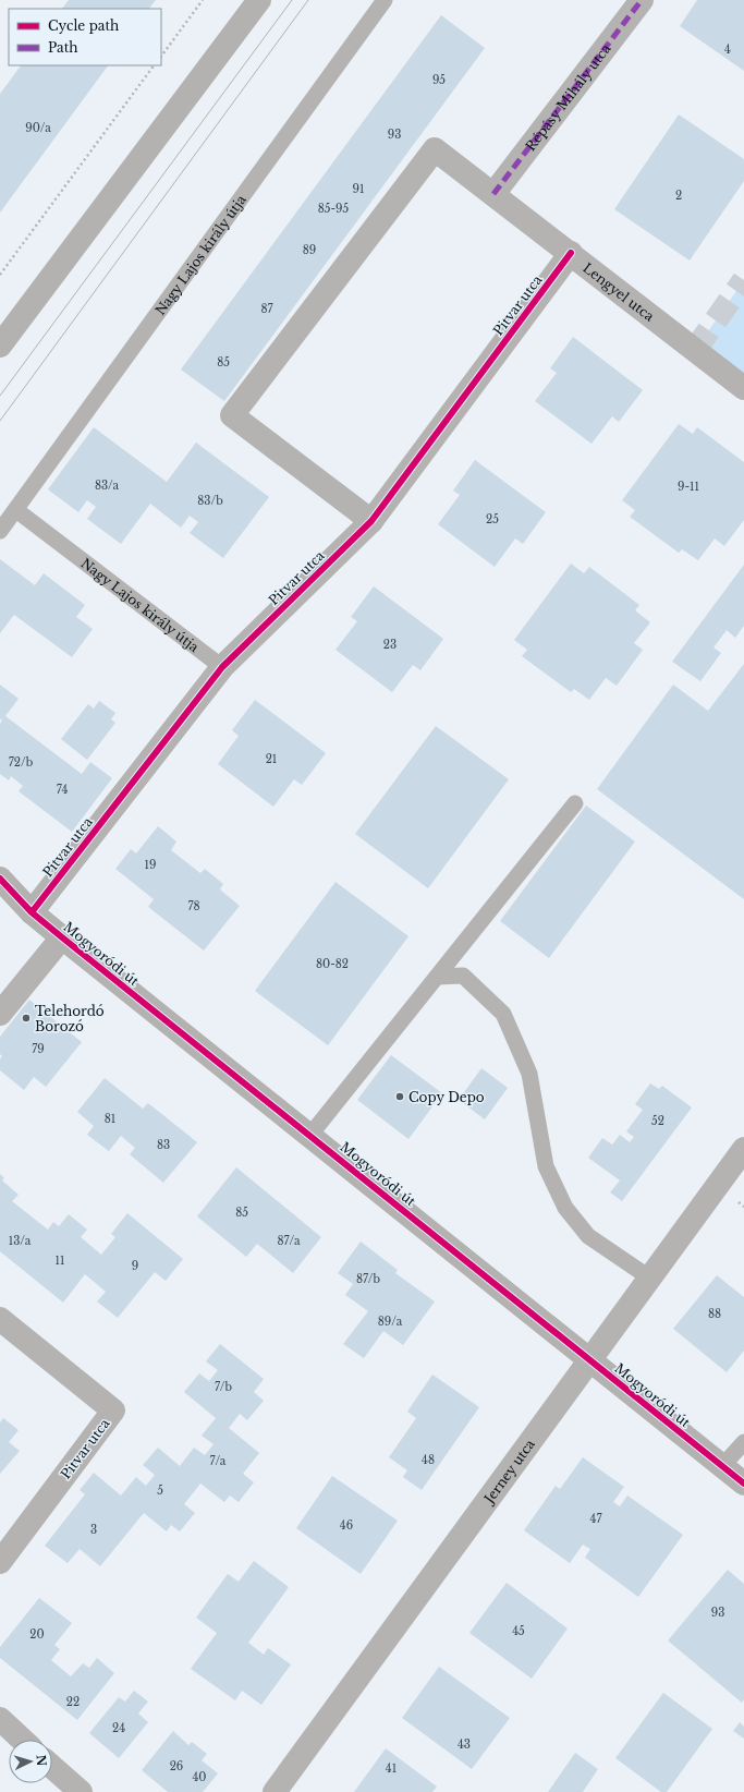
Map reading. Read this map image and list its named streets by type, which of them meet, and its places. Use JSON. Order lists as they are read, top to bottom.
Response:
{
  "streets": {
    "street": [
      "Répásy Mihály utca",
      "Lengyel utca",
      "Pitvar utca",
      "Mogyoródi út",
      "Jerney utca"
    ],
    "lane": ["Nagy Lajos király útja"]
  },
  "crossings": [
    ["Répásy Mihály utca", "Lengyel utca"],
    ["Nagy Lajos király útja", "Pitvar utca"],
    ["Lengyel utca", "Pitvar utca"],
    ["Pitvar utca", "Mogyoródi út"],
    ["Mogyoródi út", "Jerney utca"]
  ],
  "places": ["Telehordó Borozó", "Copy Depo"],
  "house_numbers": [
    "4",
    "95",
    "90/a",
    "93",
    "91",
    "2",
    "85-95",
    "89",
    "87",
    "85",
    "83/a",
    "9-11",
    "83/b",
    "25",
    "23",
    "21",
    "72/b",
    "74",
    "19",
    "78",
    "80-82",
    "79",
    "81",
    "52",
    "83",
    "85",
    "13/a",
    "87/a",
    "11",
    "9",
    "87/b",
    "88",
    "89/a",
    "7/b",
    "48",
    "7/a",
    "5",
    "47",
    "46",
    "3",
    "93",
    "45",
    "20",
    "22",
    "24",
    "43",
    "26",
    "41",
    "40"
  ],
  "legend": ["Cycle path", "Path"],
  "north": "right"
}
